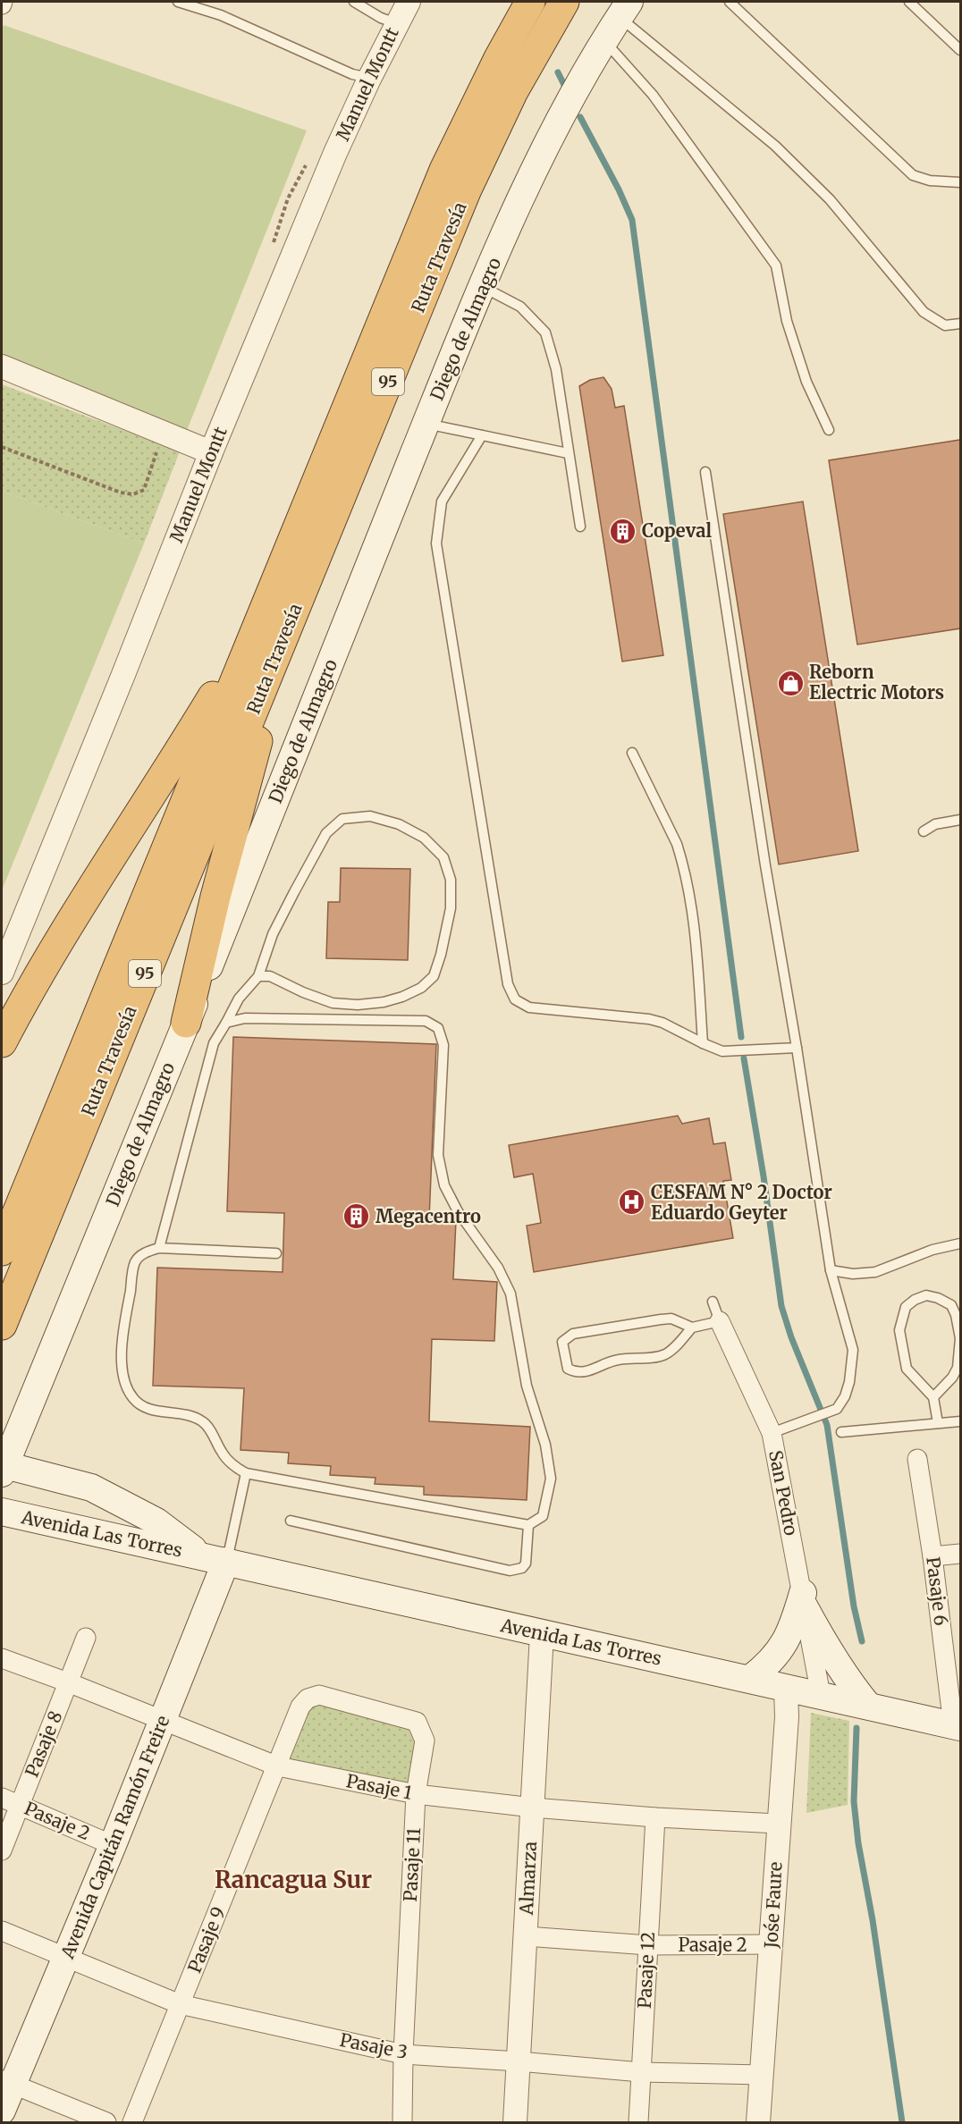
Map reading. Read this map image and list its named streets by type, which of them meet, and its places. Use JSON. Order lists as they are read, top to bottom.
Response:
{
  "streets": {
    "highway": ["Ruta Travesía", "95"],
    "main road": ["Diego de Almagro", "Avenida Las Torres", "Avenida Capitán Ramón Freire"],
    "street": [
      "Manuel Montt",
      "San Pedro",
      "Pasaje 6",
      "Pasaje 8",
      "Pasaje 1",
      "Pasaje 2",
      "Pasaje 11",
      "Almarza",
      "Jośe Faure",
      "Pasaje 9",
      "Pasaje 12",
      "Pasaje 3"
    ]
  },
  "crossings": [
    ["Diego de Almagro", "Avenida Las Torres"],
    ["San Pedro", "Avenida Las Torres"],
    ["Avenida Las Torres", "Pasaje 6"],
    ["Avenida Las Torres", "Avenida Capitán Ramón Freire"],
    ["Avenida Las Torres", "Almarza"],
    ["Avenida Las Torres", "Jośe Faure"],
    ["Pasaje 8", "Pasaje 1"],
    ["Pasaje 8", "Pasaje 2"],
    ["Pasaje 1", "Avenida Capitán Ramón Freire"],
    ["Pasaje 1", "Pasaje 11"],
    ["Pasaje 1", "Almarza"],
    ["Pasaje 1", "Jośe Faure"],
    ["Pasaje 1", "Pasaje 9"],
    ["Pasaje 1", "Pasaje 12"],
    ["Pasaje 2", "Avenida Capitán Ramón Freire"],
    ["Pasaje 2", "Almarza"],
    ["Pasaje 2", "Jośe Faure"],
    ["Pasaje 2", "Pasaje 12"],
    ["Avenida Capitán Ramón Freire", "Pasaje 3"],
    ["Pasaje 11", "Pasaje 9"],
    ["Pasaje 11", "Pasaje 3"],
    ["Almarza", "Pasaje 3"],
    ["Jośe Faure", "Pasaje 3"],
    ["Pasaje 9", "Pasaje 3"],
    ["Pasaje 12", "Pasaje 3"]
  ],
  "districts": ["Rancagua Sur"],
  "places": {
    "building": ["Copeval", "Megacentro"],
    "shop": ["Reborn Electric Motors"],
    "hospital": ["CESFAM N° 2 Doctor Eduardo Geyter"]
  }
}
